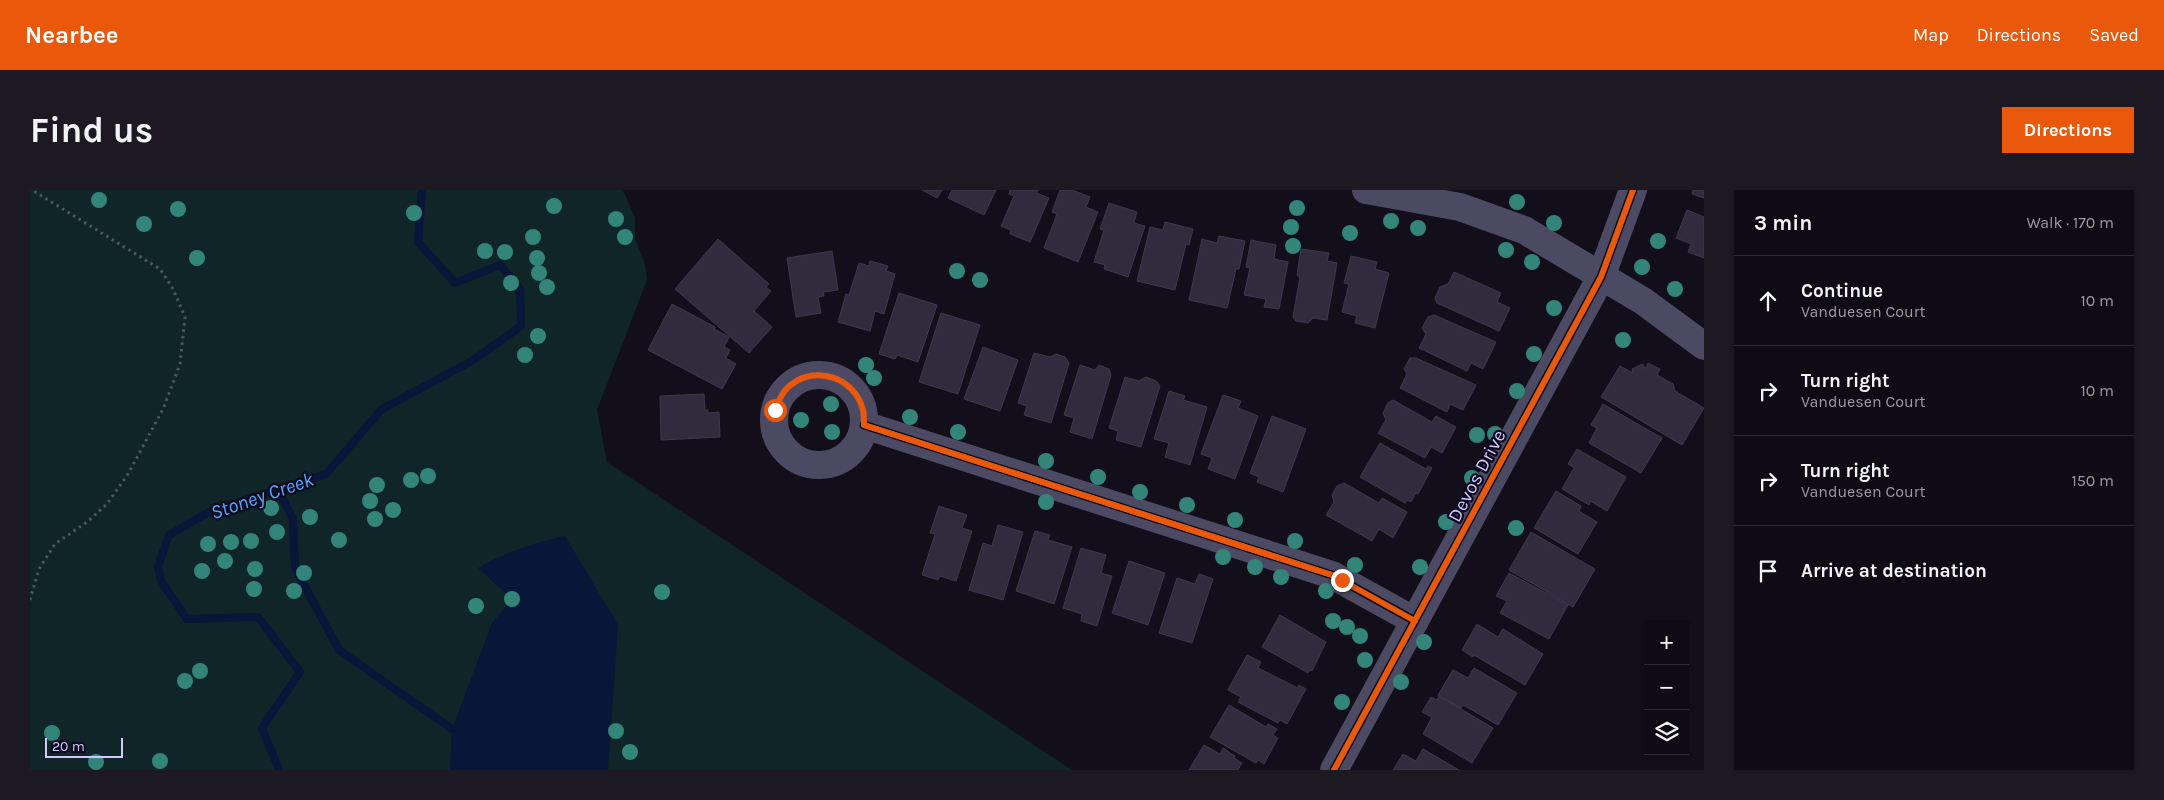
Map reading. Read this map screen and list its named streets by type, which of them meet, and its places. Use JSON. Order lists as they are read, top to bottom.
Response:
{
  "streets": {
    "street": ["Devos Drive"]
  },
  "water": ["Stoney Creek"],
  "scale_bar": "20 m",
  "page": {
    "header": "Nearbee",
    "nav": ["Map", "Directions", "Saved"],
    "buttons": "Directions",
    "title": "Find us",
    "heading": ["3 min", "Walk · 170 m"],
    "list": [
      ["Continue", "Vanduesen Court", "10 m"],
      ["Turn right", "Vanduesen Court", "10 m"],
      ["Turn right", "Vanduesen Court", "150 m"],
      "Arrive at destination"
    ],
    "map_buttons": ["+", "−"],
    "scale": "20 m"
  }
}
